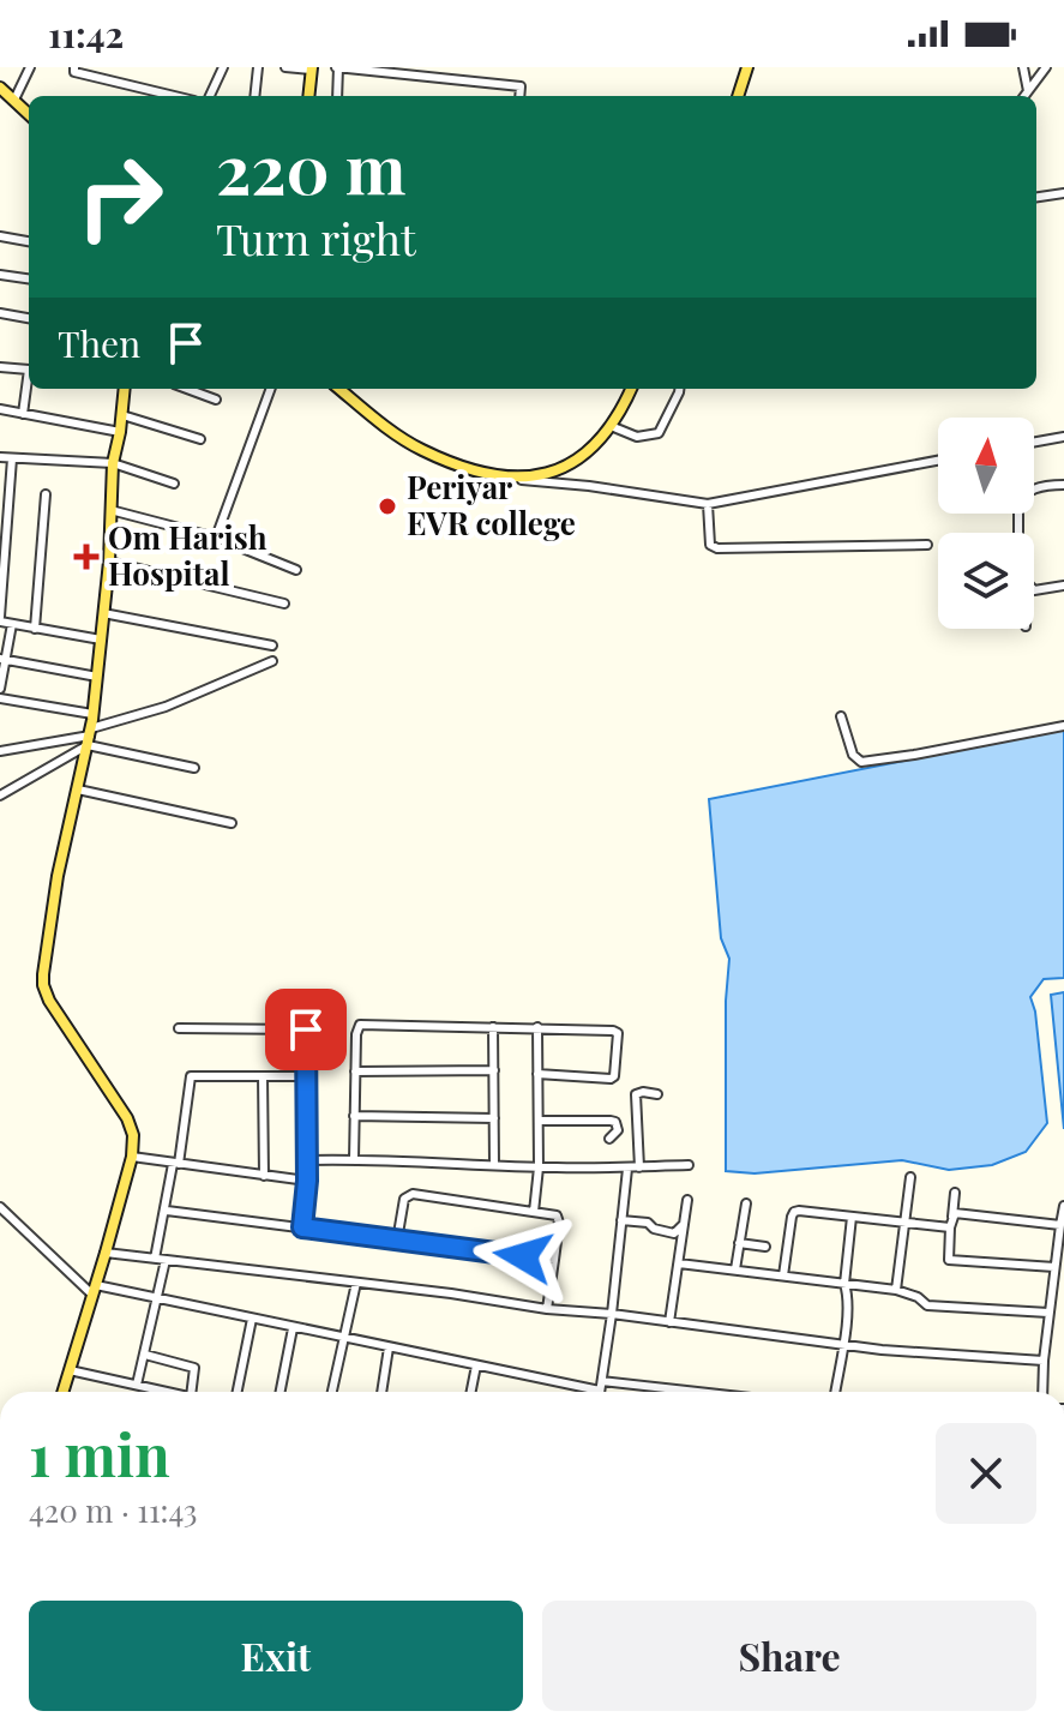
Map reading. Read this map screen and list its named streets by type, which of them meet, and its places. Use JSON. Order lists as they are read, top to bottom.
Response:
{
  "places": {
    "other": ["Periyar EVR college"],
    "health": ["Om Harish Hospital"]
  },
  "north": "top",
  "page": {
    "status": "11:42",
    "turn": ["220 m", "Turn right"],
    "then": "Then",
    "heading": ["1 min", "420 m · 11:43"],
    "buttons": ["Exit", "Share"]
  }
}
